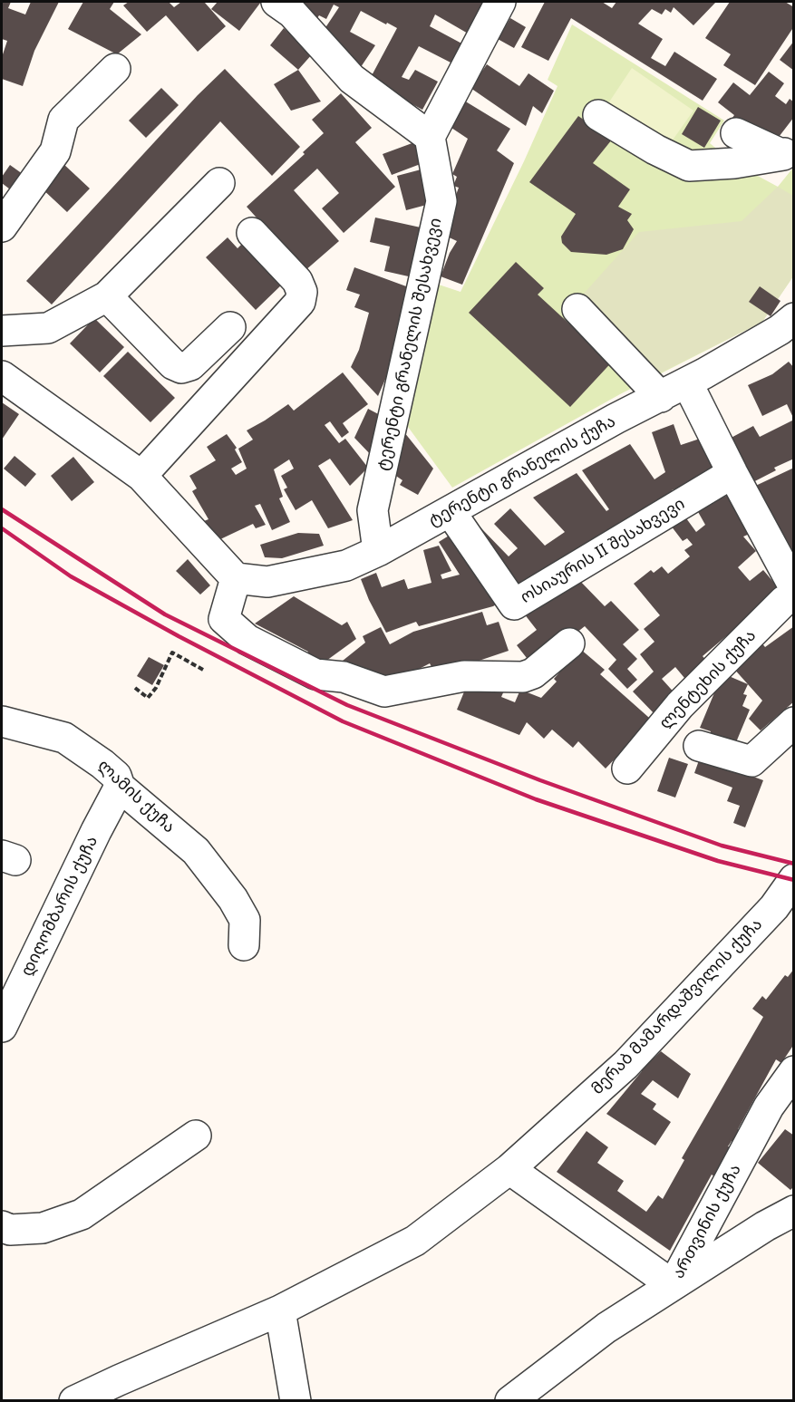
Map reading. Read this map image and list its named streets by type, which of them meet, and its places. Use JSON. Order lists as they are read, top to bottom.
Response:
{
  "streets": {
    "street": [
      "ტერენტი გრანელის შესახვევი",
      "ტერენტი გრანელის ქუჩა",
      "ოსიაურის II შესახვევი",
      "ლენტეხის ქუჩა",
      "ლამის ქუჩა",
      "დიღომბარის ქუჩა",
      "მერაბ მამარდაშვილის ქუჩა",
      "ართვინის ქუჩა"
    ]
  },
  "crossings": [
    ["ტერენტი გრანელის შესახვევი", "ტერენტი გრანელის ქუჩა"],
    ["ტერენტი გრანელის ქუჩა", "ოსიაურის II შესახვევი"],
    ["ლამის ქუჩა", "დიღომბარის ქუჩა"]
  ]
}
